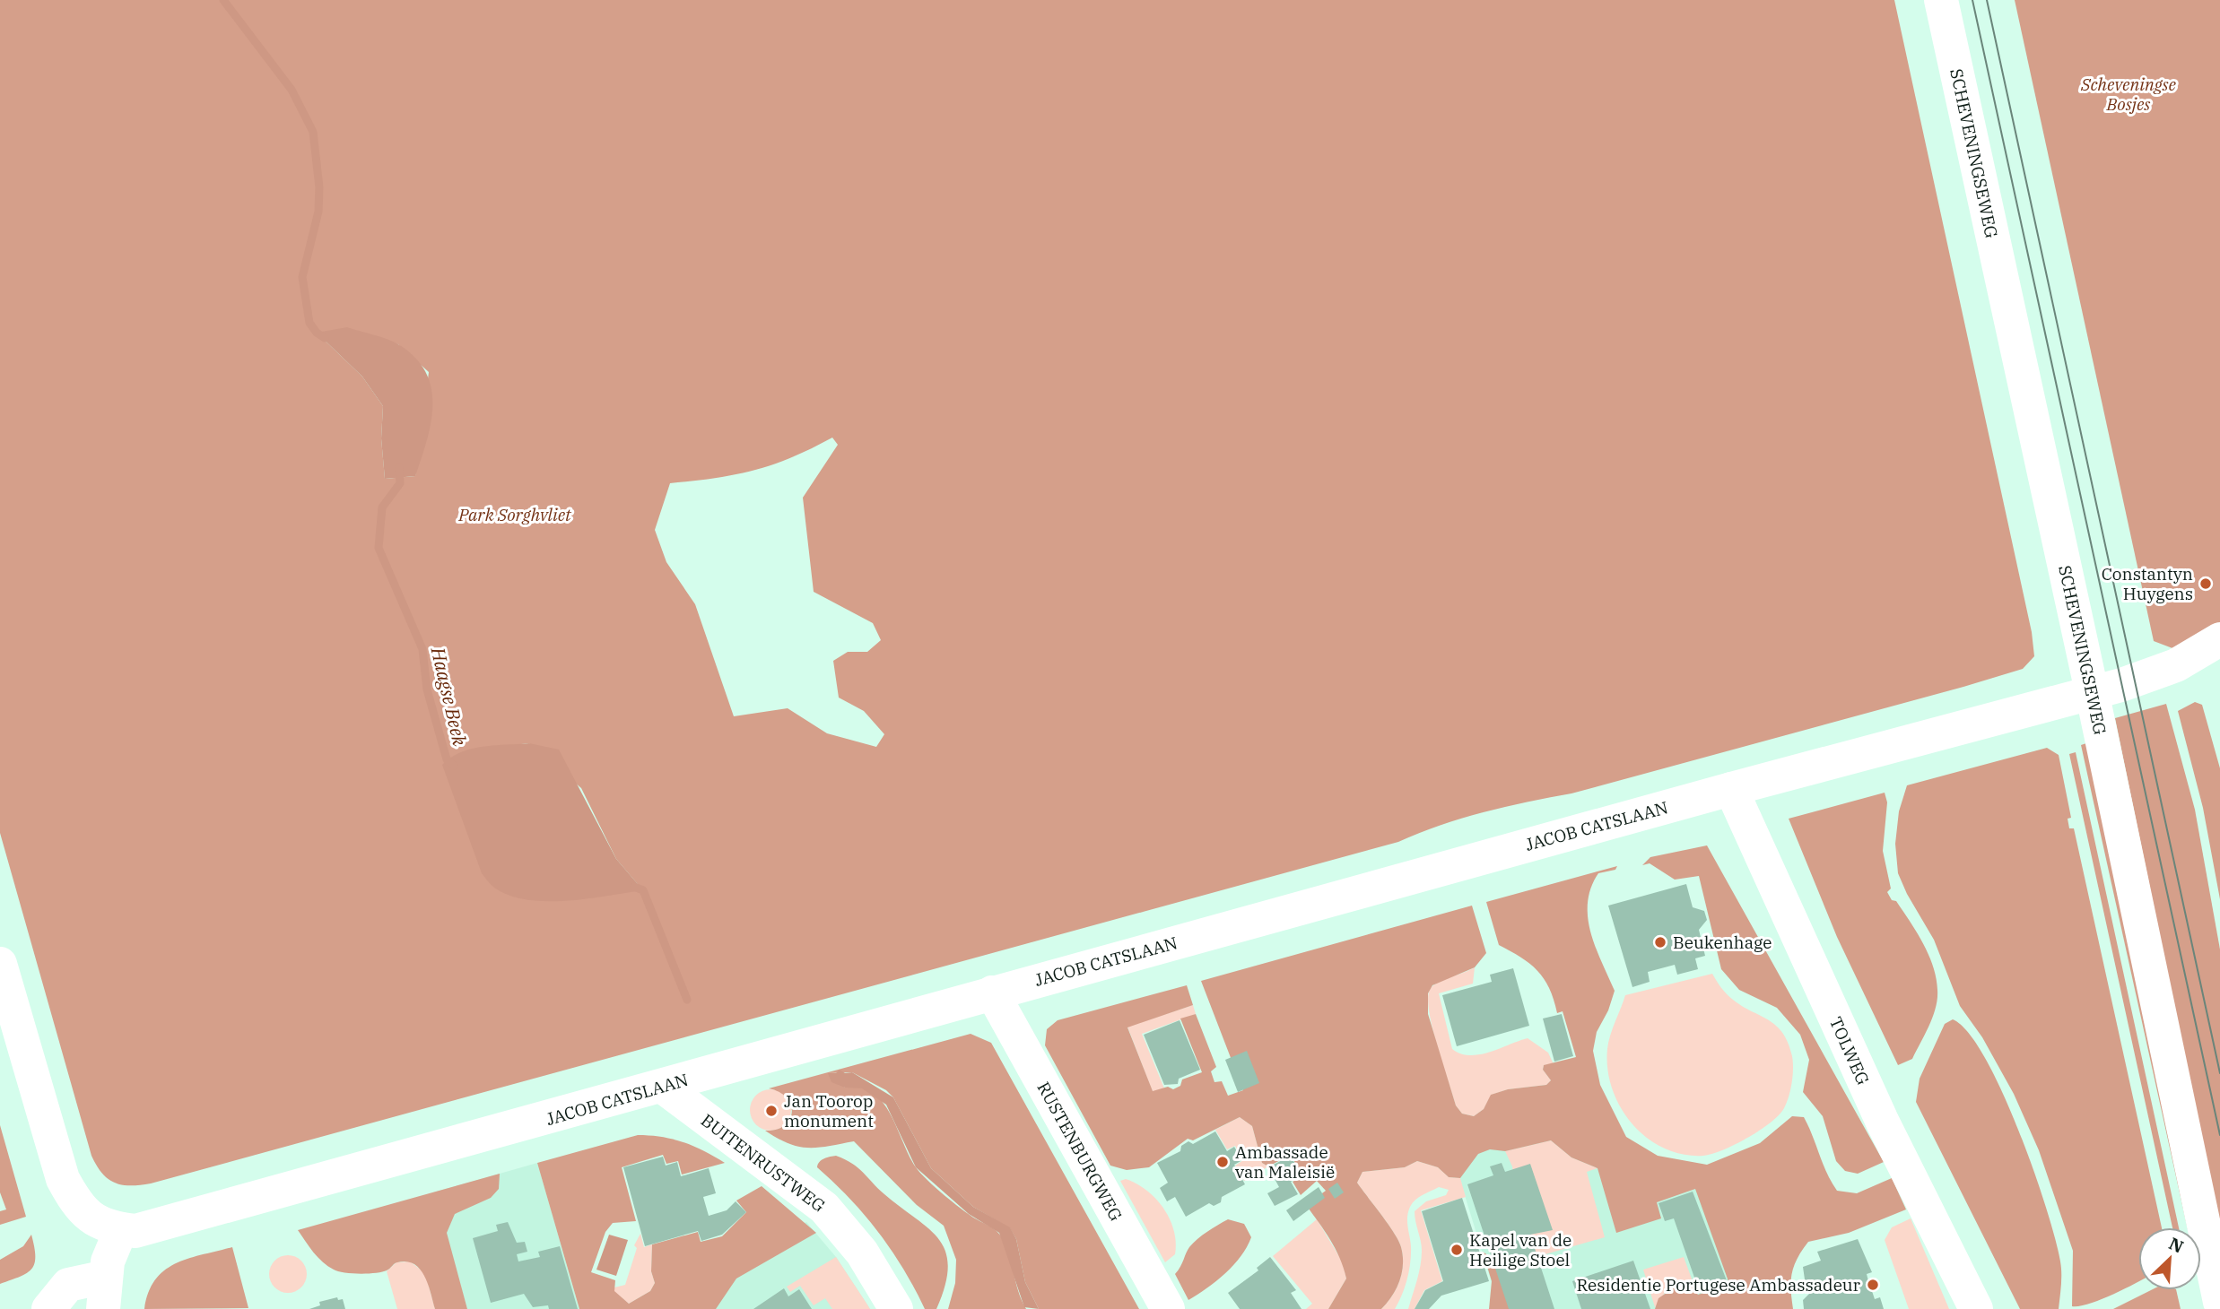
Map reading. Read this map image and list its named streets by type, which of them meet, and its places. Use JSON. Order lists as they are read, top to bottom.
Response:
{
  "streets": {
    "street": [
      "SCHEVENINGSEWEG",
      "JACOB CATSLAAN",
      "TOLWEG",
      "RUSTENBURGWEG",
      "BUITENRUSTWEG"
    ]
  },
  "crossings": [
    ["SCHEVENINGSEWEG", "JACOB CATSLAAN"],
    ["JACOB CATSLAAN", "TOLWEG"],
    ["JACOB CATSLAAN", "RUSTENBURGWEG"],
    ["JACOB CATSLAAN", "BUITENRUSTWEG"]
  ],
  "water": ["Haagse Beek"],
  "parks": ["Scheveningse Bosjes", "Park Sorghvliet"],
  "places": [
    "Constantyn Huygens",
    "Beukenhage",
    "Jan Toorop monument",
    "Ambassade van Maleisië",
    "Kapel van de Heilige Stoel",
    "Residentie Portugese Ambassadeur"
  ],
  "north": "top right"
}
